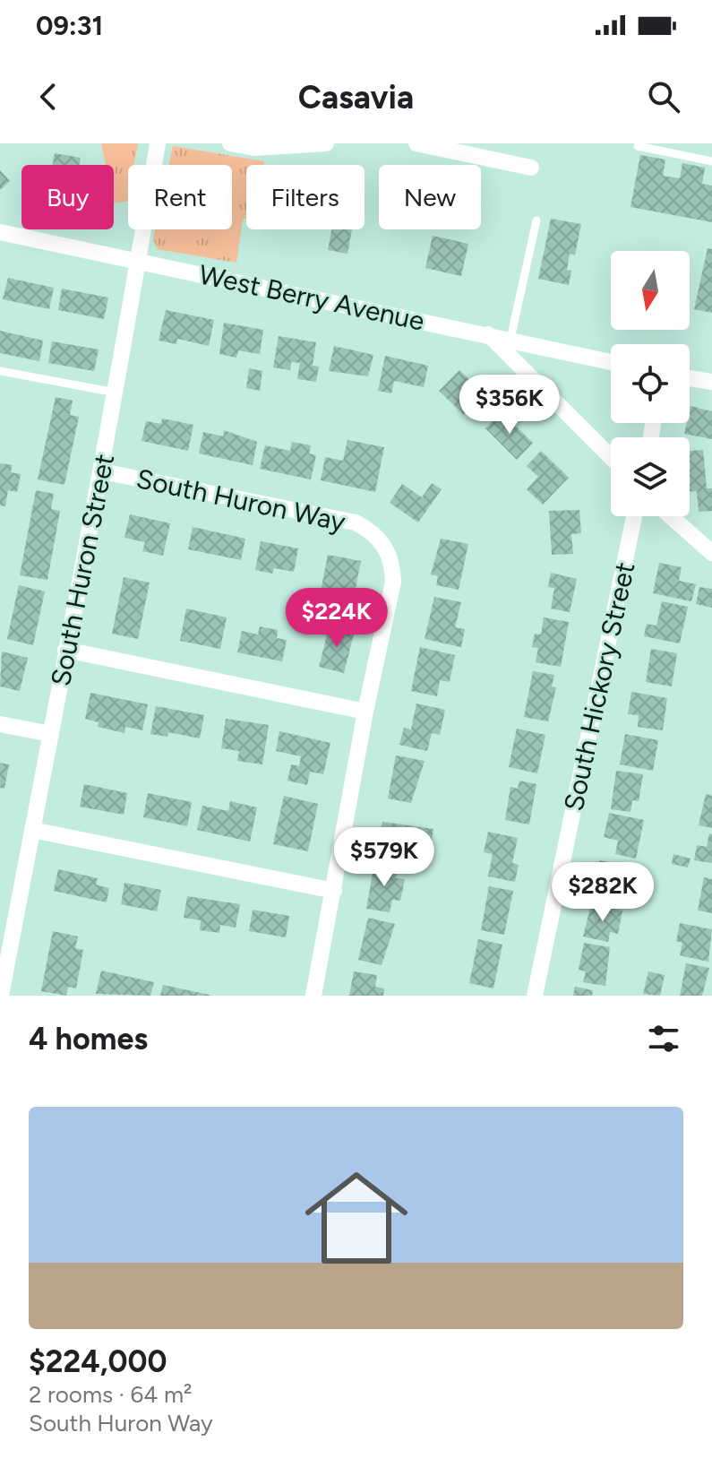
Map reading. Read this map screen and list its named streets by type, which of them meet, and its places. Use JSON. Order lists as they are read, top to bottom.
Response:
{
  "streets": {
    "street": [
      "West Berry Avenue",
      "South Huron Way",
      "South Huron Street",
      "South Hickory Street"
    ]
  },
  "crossings": [
    ["West Berry Avenue", "South Huron Street"],
    ["South Huron Way", "South Huron Street"]
  ],
  "north": "bottom",
  "page": {
    "status": "09:31",
    "header": "Casavia",
    "chip": [
      "Buy",
      "Rent",
      "Filters",
      "New"
    ],
    "price": [
      "$356K",
      "$224K",
      "$579K",
      "$282K"
    ],
    "heading": "4 homes",
    "list": [
      {
        "name": "$224,000",
        "note": "2 rooms · 64 m² · South Huron Way"
      }
    ]
  }
}
